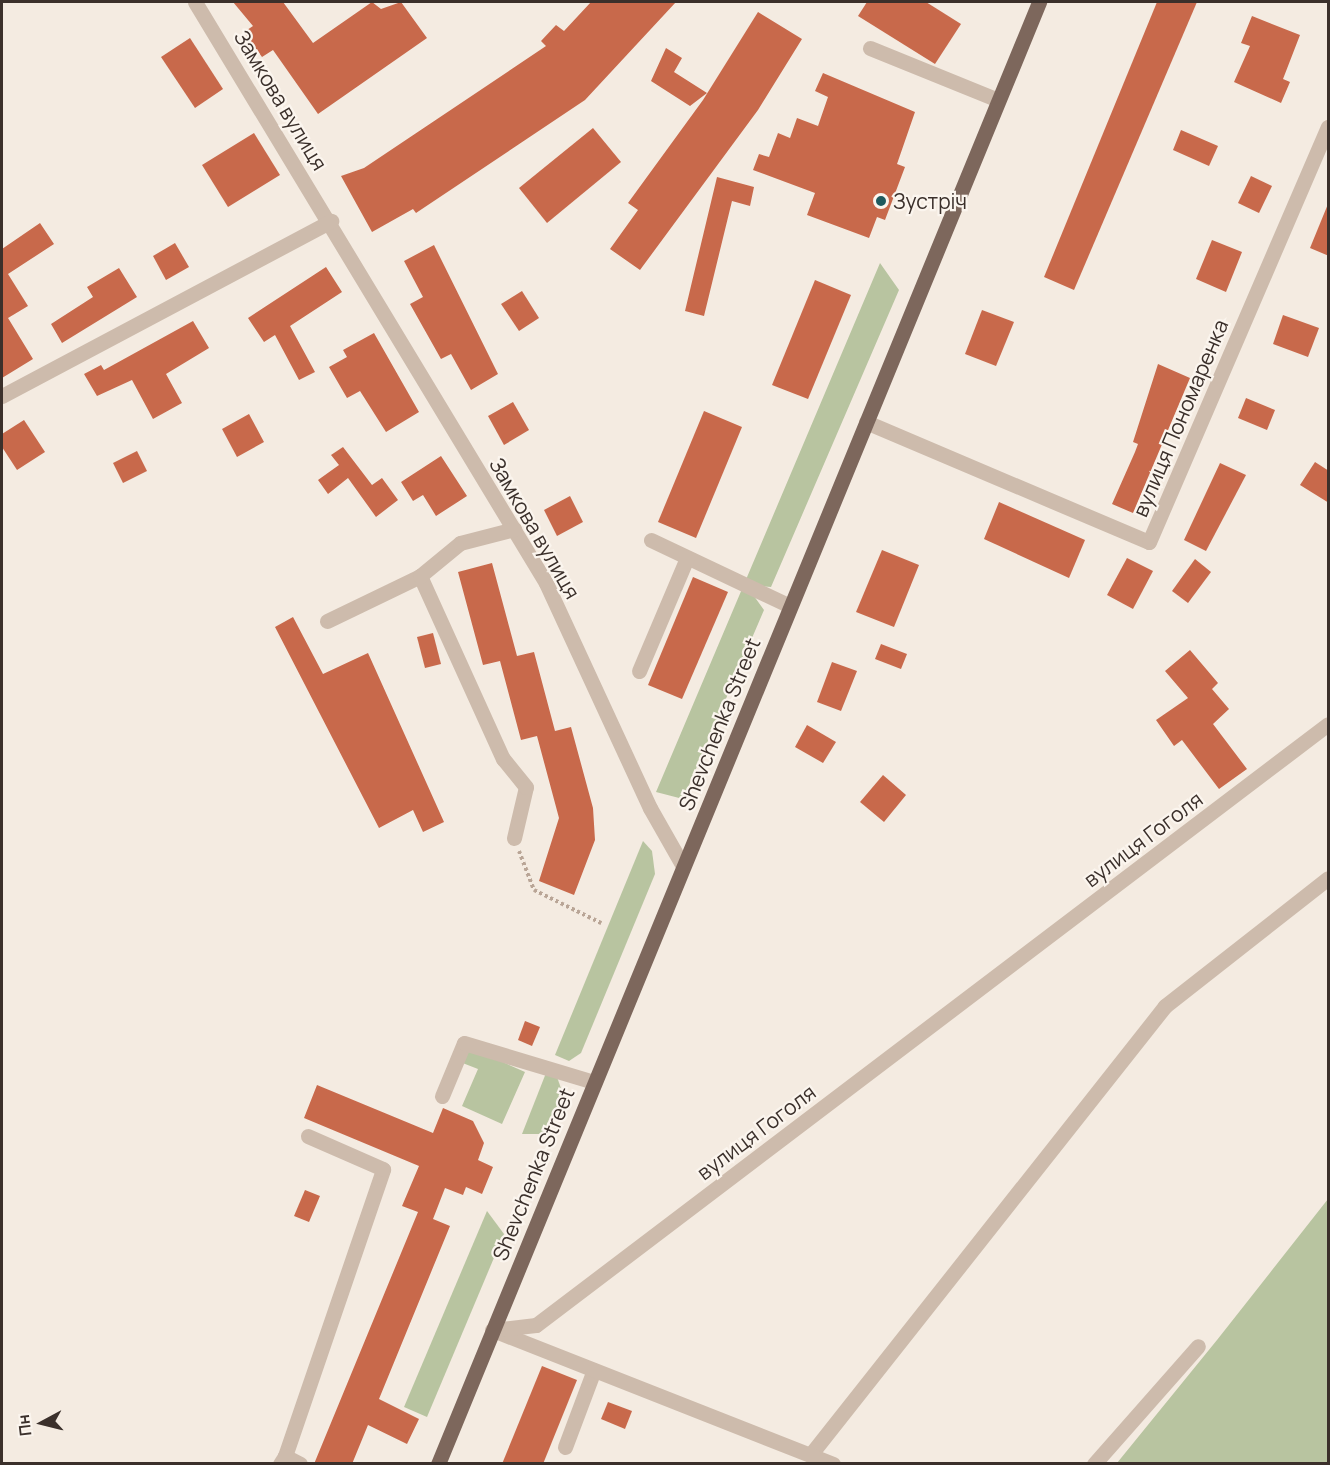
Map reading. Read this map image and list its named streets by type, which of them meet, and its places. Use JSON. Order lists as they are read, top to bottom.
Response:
{
  "streets": {
    "main road": ["Shevchenka Street"],
    "street": ["Замкова вулиця", "вулиця Пономаренка", "вулиця Гоголя"]
  },
  "crossings": [
    ["Замкова вулиця", "Shevchenka Street"],
    ["вулиця Пономаренка", "Shevchenka Street"],
    ["Shevchenka Street", "вулиця Гоголя"]
  ],
  "places": ["Зустріч"],
  "north": "left"
}
